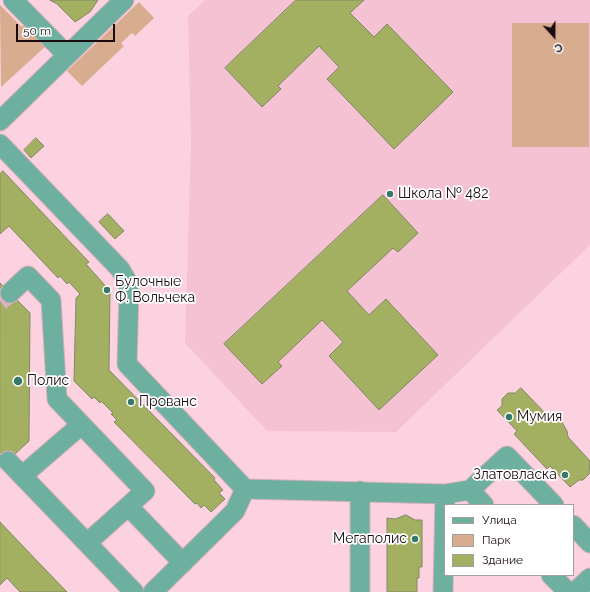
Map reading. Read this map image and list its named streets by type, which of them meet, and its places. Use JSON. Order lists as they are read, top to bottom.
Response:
{
  "places": [
    "Школа № 482",
    "Булочные Ф. Вольчека",
    "Полис",
    "Прованс",
    "Мумия",
    "Златовласка",
    "Мегаполис"
  ],
  "legend": ["Улица", "Парк", "Здание"],
  "scale_bar": "50 m",
  "north": "bottom"
}
